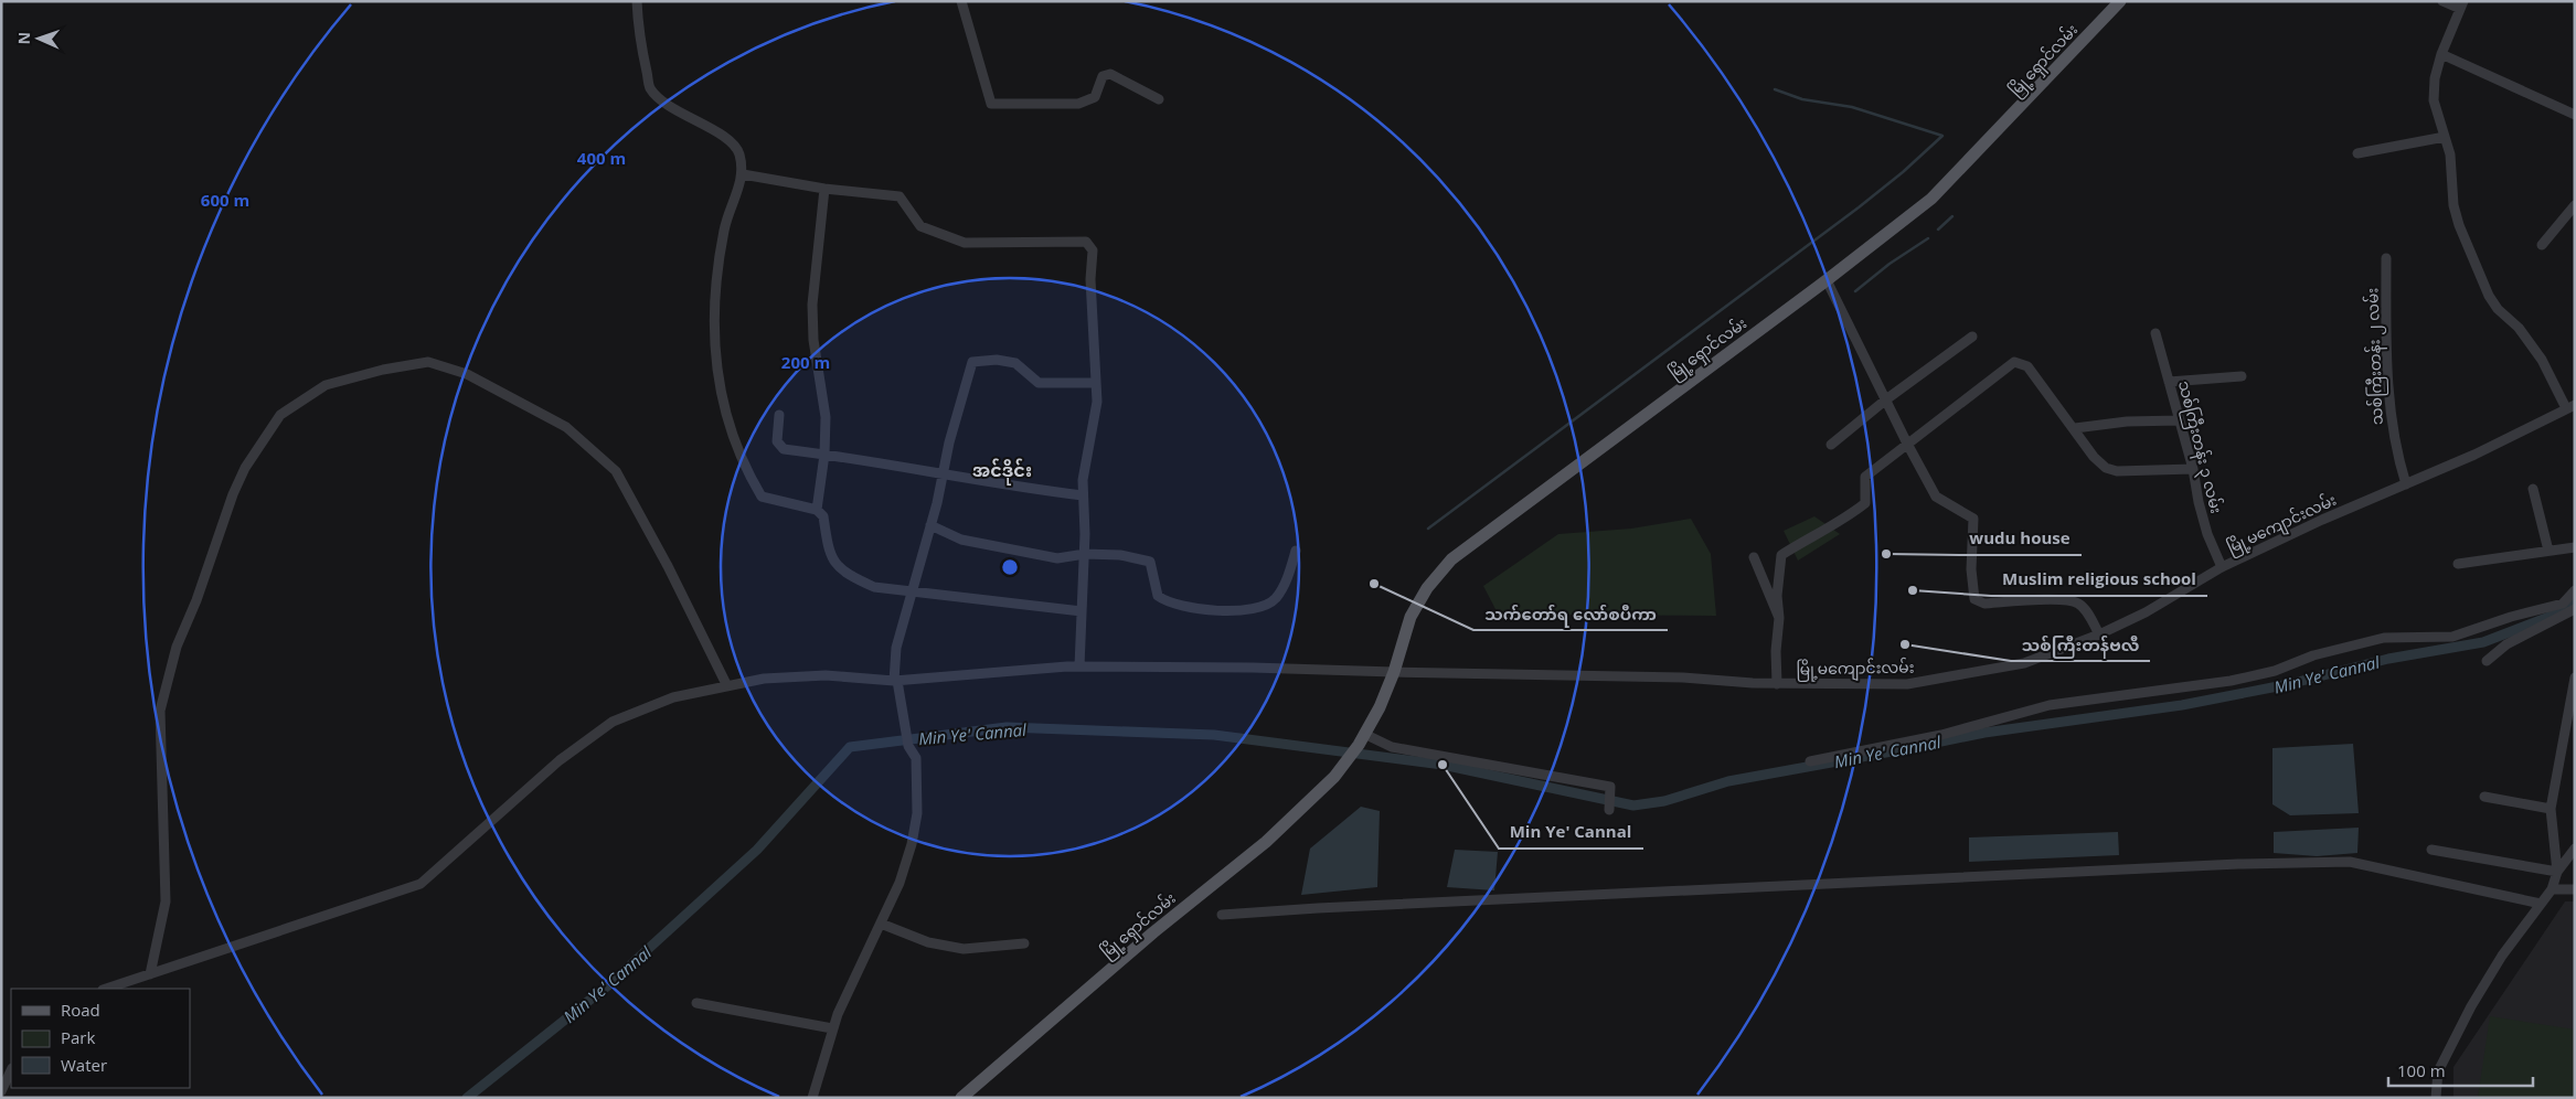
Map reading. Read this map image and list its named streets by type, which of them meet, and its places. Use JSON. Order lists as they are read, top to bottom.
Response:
{
  "streets": {
    "main road": ["မြို့ရှောင်လမ်း"],
    "street": ["သစ်ကြီးတန်း ၂ လမ်း", "သစ်ကြီးတန်း ၃ လမ်း", "မြို့မကျောင်းလမ်း"]
  },
  "crossings": [
    ["မြို့ရှောင်လမ်း", "မြို့မကျောင်းလမ်း"],
    ["သစ်ကြီးတန်း ၂ လမ်း", "မြို့မကျောင်းလမ်း"],
    ["သစ်ကြီးတန်း ၃ လမ်း", "မြို့မကျောင်းလမ်း"]
  ],
  "districts": ["အင်ဒိုင်း"],
  "water": ["Min Ye' Cannal"],
  "places": [
    "wudu house",
    "သက်တော်ရ လော်စပီကာ",
    "Muslim religious school",
    "သစ်ကြီးတန်ဗလီ",
    "Min Ye' Cannal"
  ],
  "legend": ["Road", "Park", "Water"],
  "scale_bar": "100 m",
  "north": "left",
  "rings": ["400 m", "600 m", "200 m"]
}
